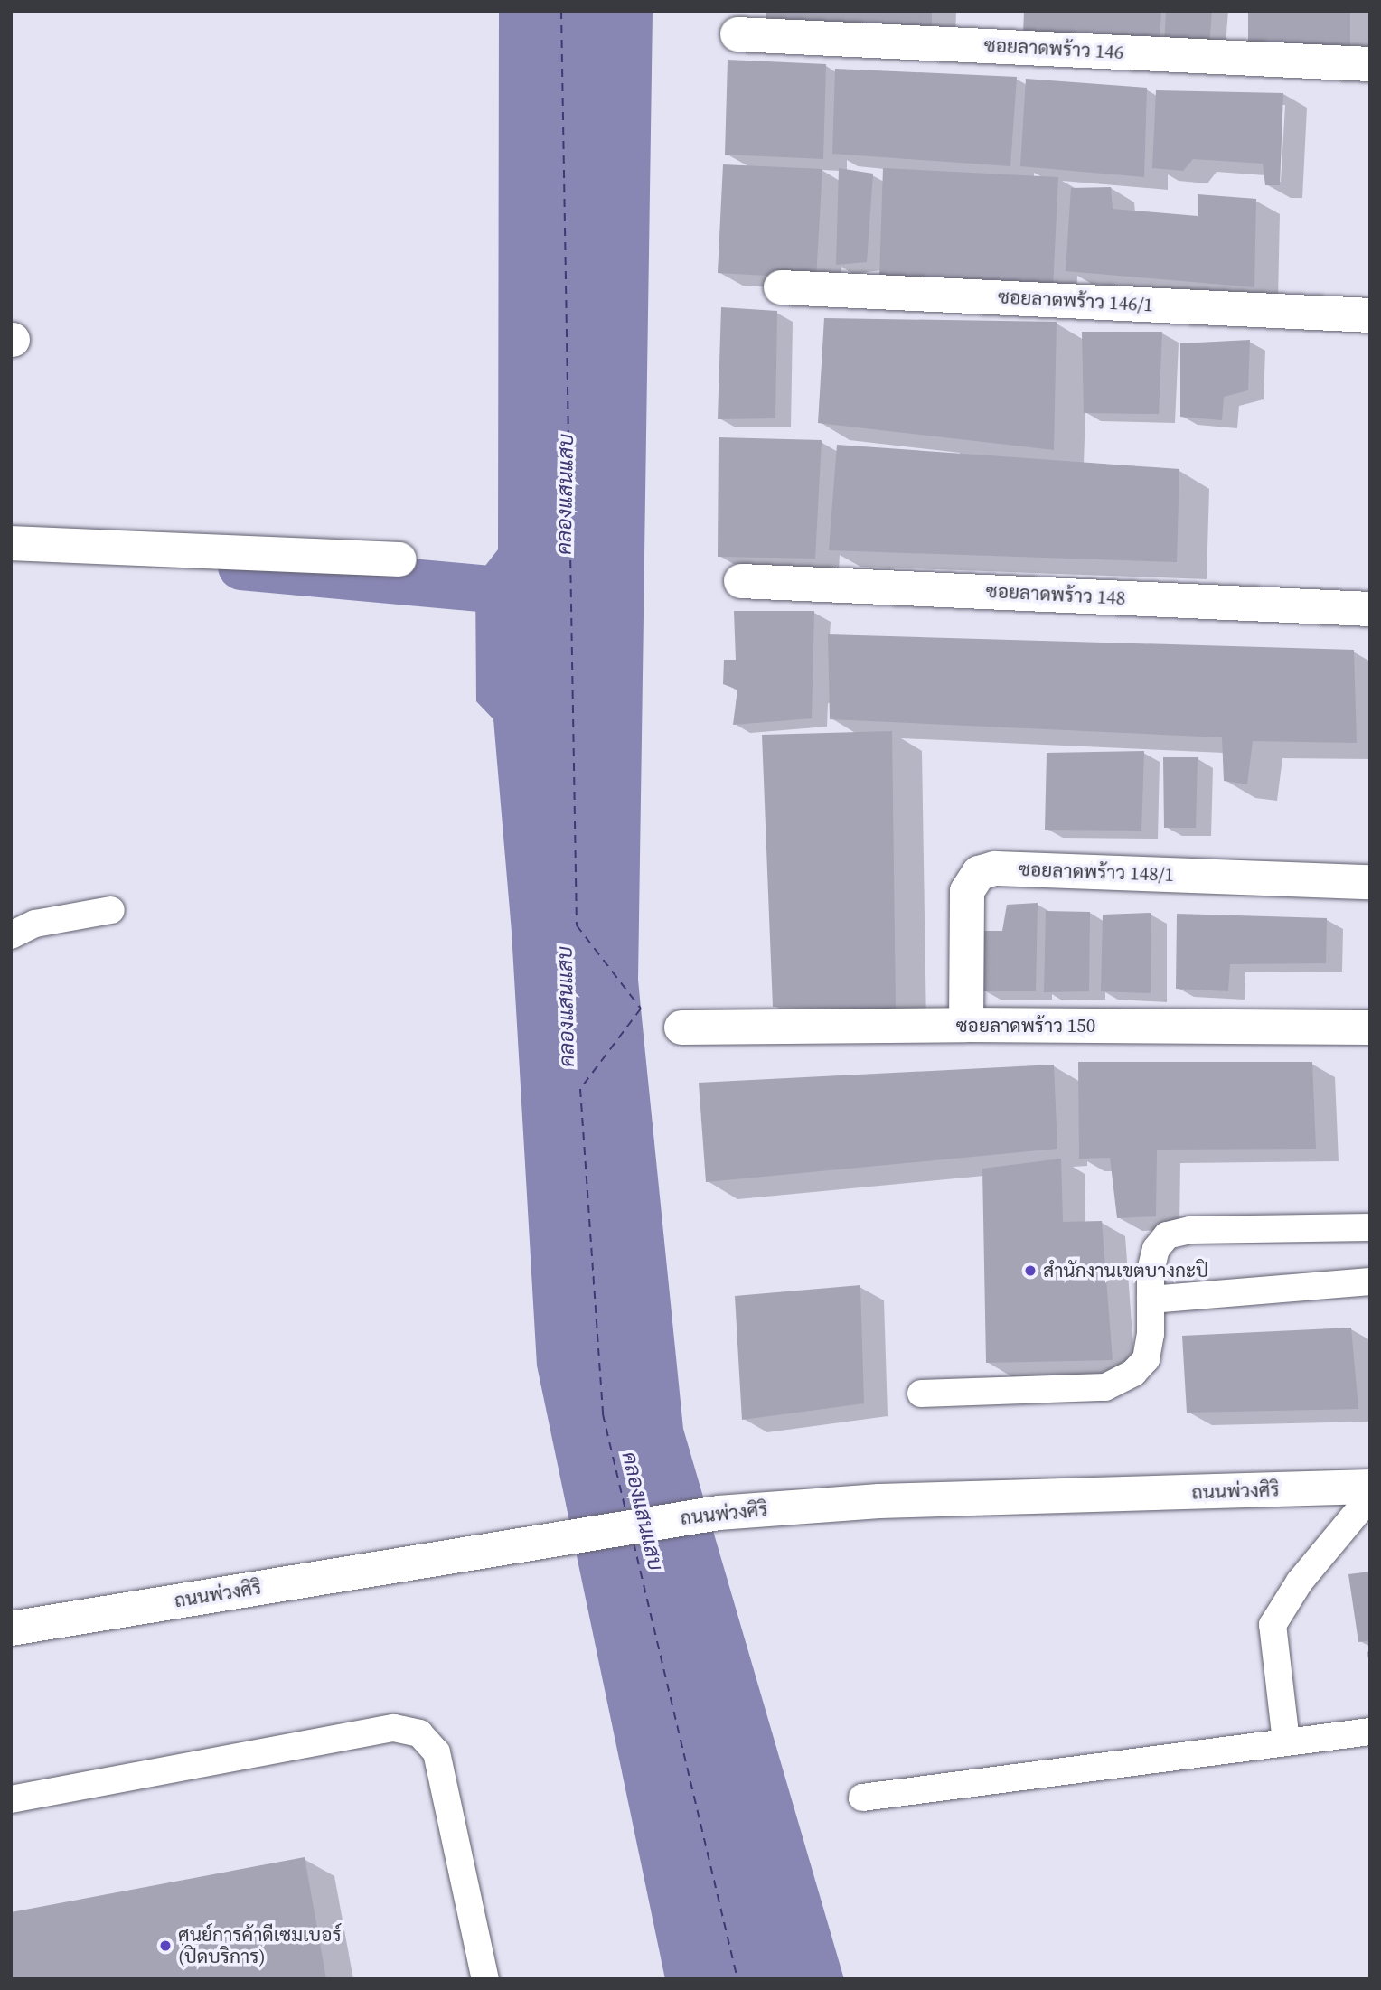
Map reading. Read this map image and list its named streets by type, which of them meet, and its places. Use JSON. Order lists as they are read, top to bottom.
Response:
{
  "streets": {
    "street": [
      "ซอยลาดพร้าว 146",
      "ซอยลาดพร้าว 146/1",
      "ซอยลาดพร้าว 148",
      "ซอยลาดพร้าว 148/1",
      "ซอยลาดพร้าว 150",
      "ถนนพ่วงศิริ"
    ]
  },
  "crossings": [
    ["ซอยลาดพร้าว 148/1", "ซอยลาดพร้าว 150"]
  ],
  "water": ["คลองแสนแสบ"],
  "places": ["สำนักงานเขตบางกะปิ", "ศูนย์การค้าดีเซมเบอร์ (ปิดบริการ)"]
}
